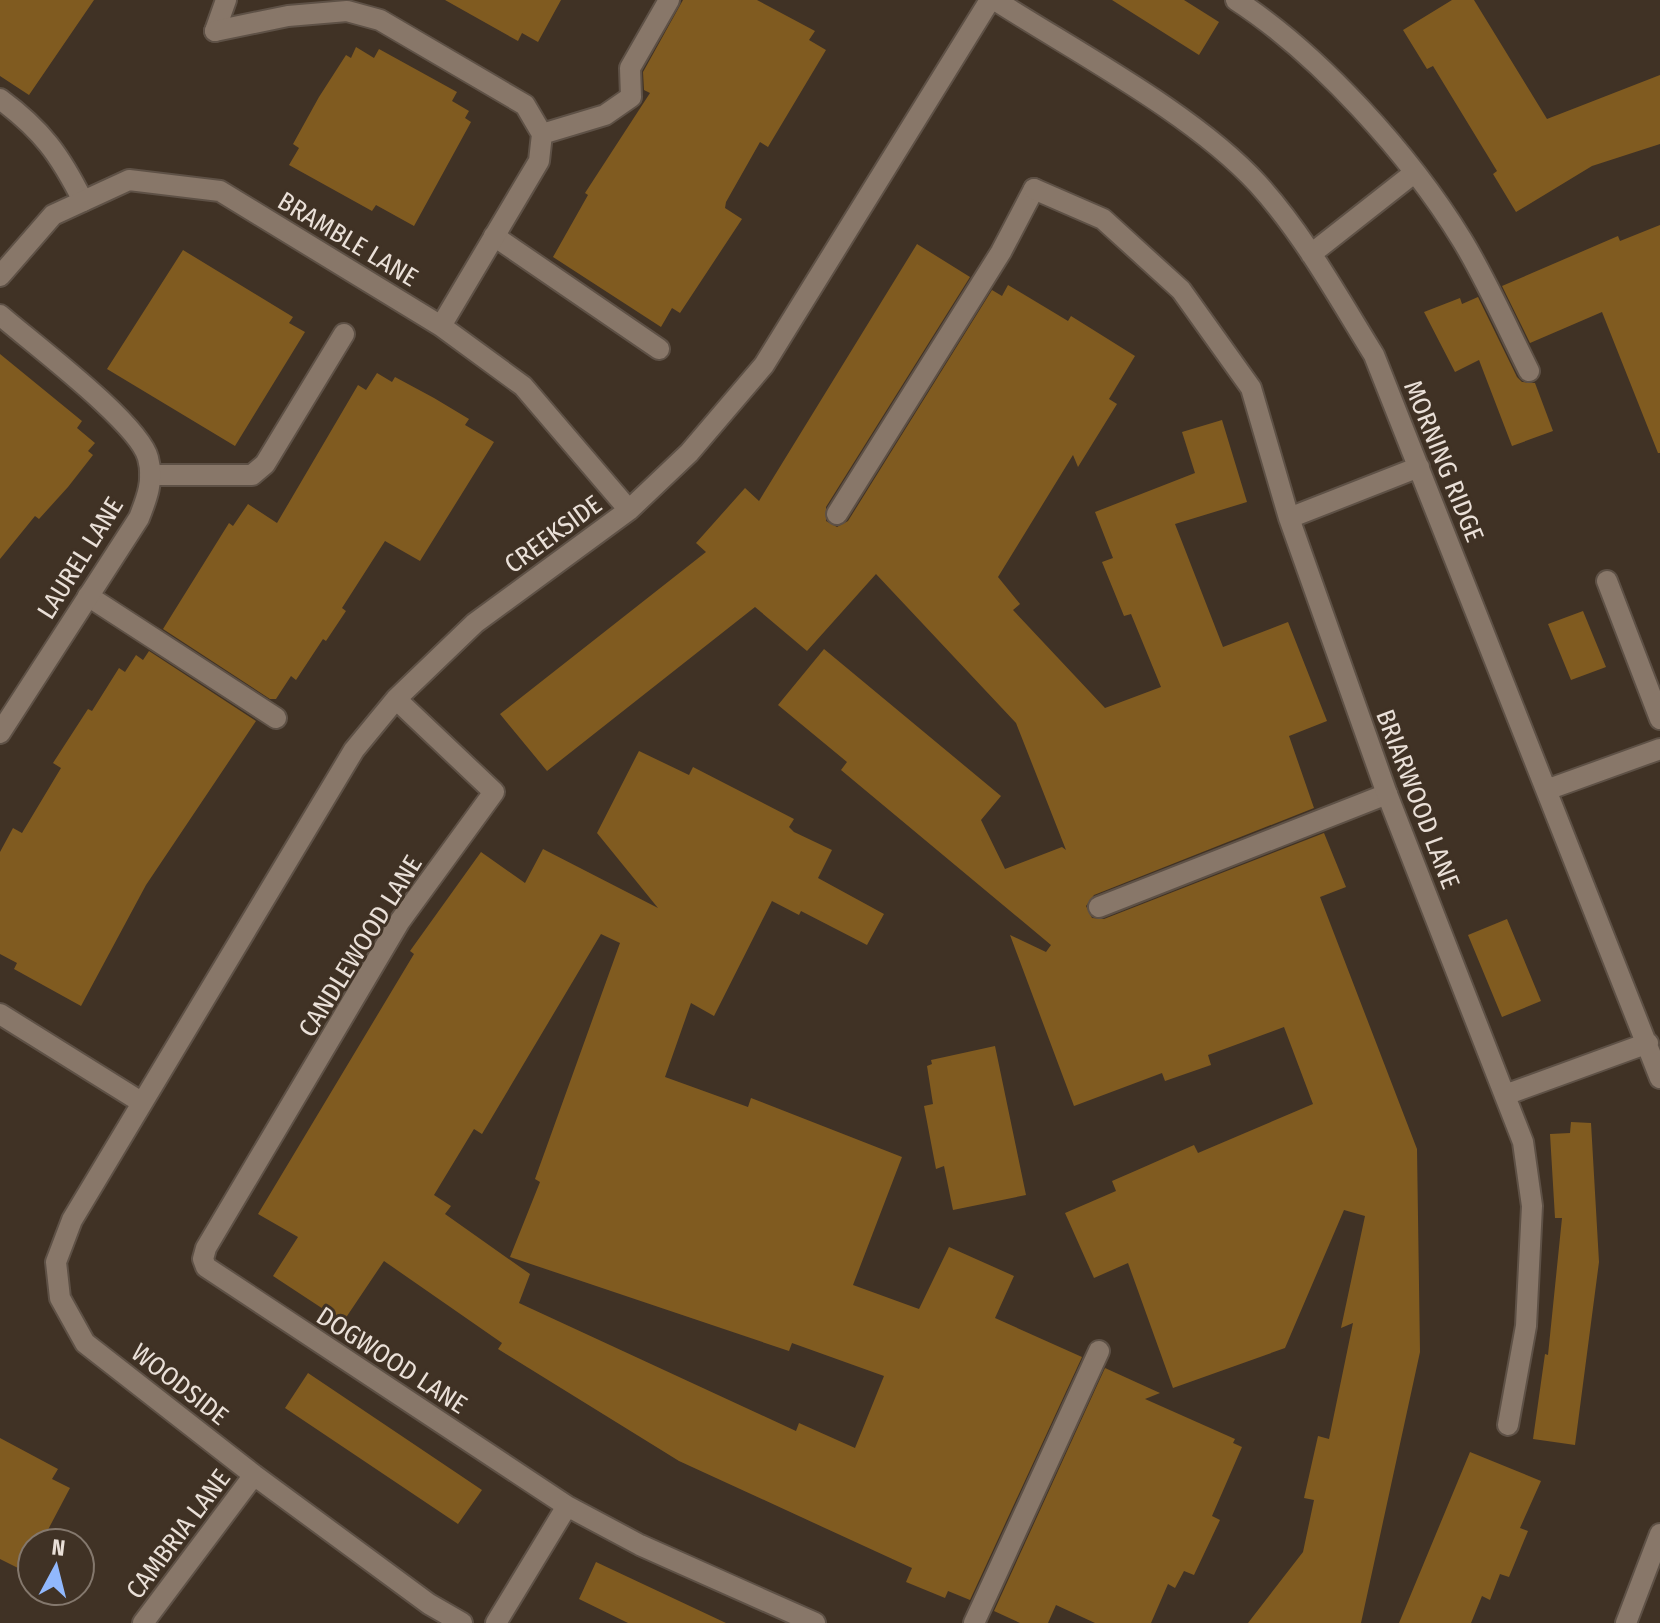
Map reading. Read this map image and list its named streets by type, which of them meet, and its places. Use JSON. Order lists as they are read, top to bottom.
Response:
{
  "streets": {
    "street": [
      "BRAMBLE LANE",
      "MORNING RIDGE",
      "CREEKSIDE",
      "LAUREL LANE",
      "BRIARWOOD LANE",
      "CANDLEWOOD LANE",
      "DOGWOOD LANE",
      "WOODSIDE",
      "CAMBRIA LANE"
    ]
  },
  "crossings": [
    ["BRAMBLE LANE", "CREEKSIDE"],
    ["MORNING RIDGE", "CREEKSIDE"],
    ["CREEKSIDE", "CANDLEWOOD LANE"],
    ["CREEKSIDE", "WOODSIDE"],
    ["CANDLEWOOD LANE", "DOGWOOD LANE"],
    ["WOODSIDE", "CAMBRIA LANE"]
  ],
  "north": "top"
}
